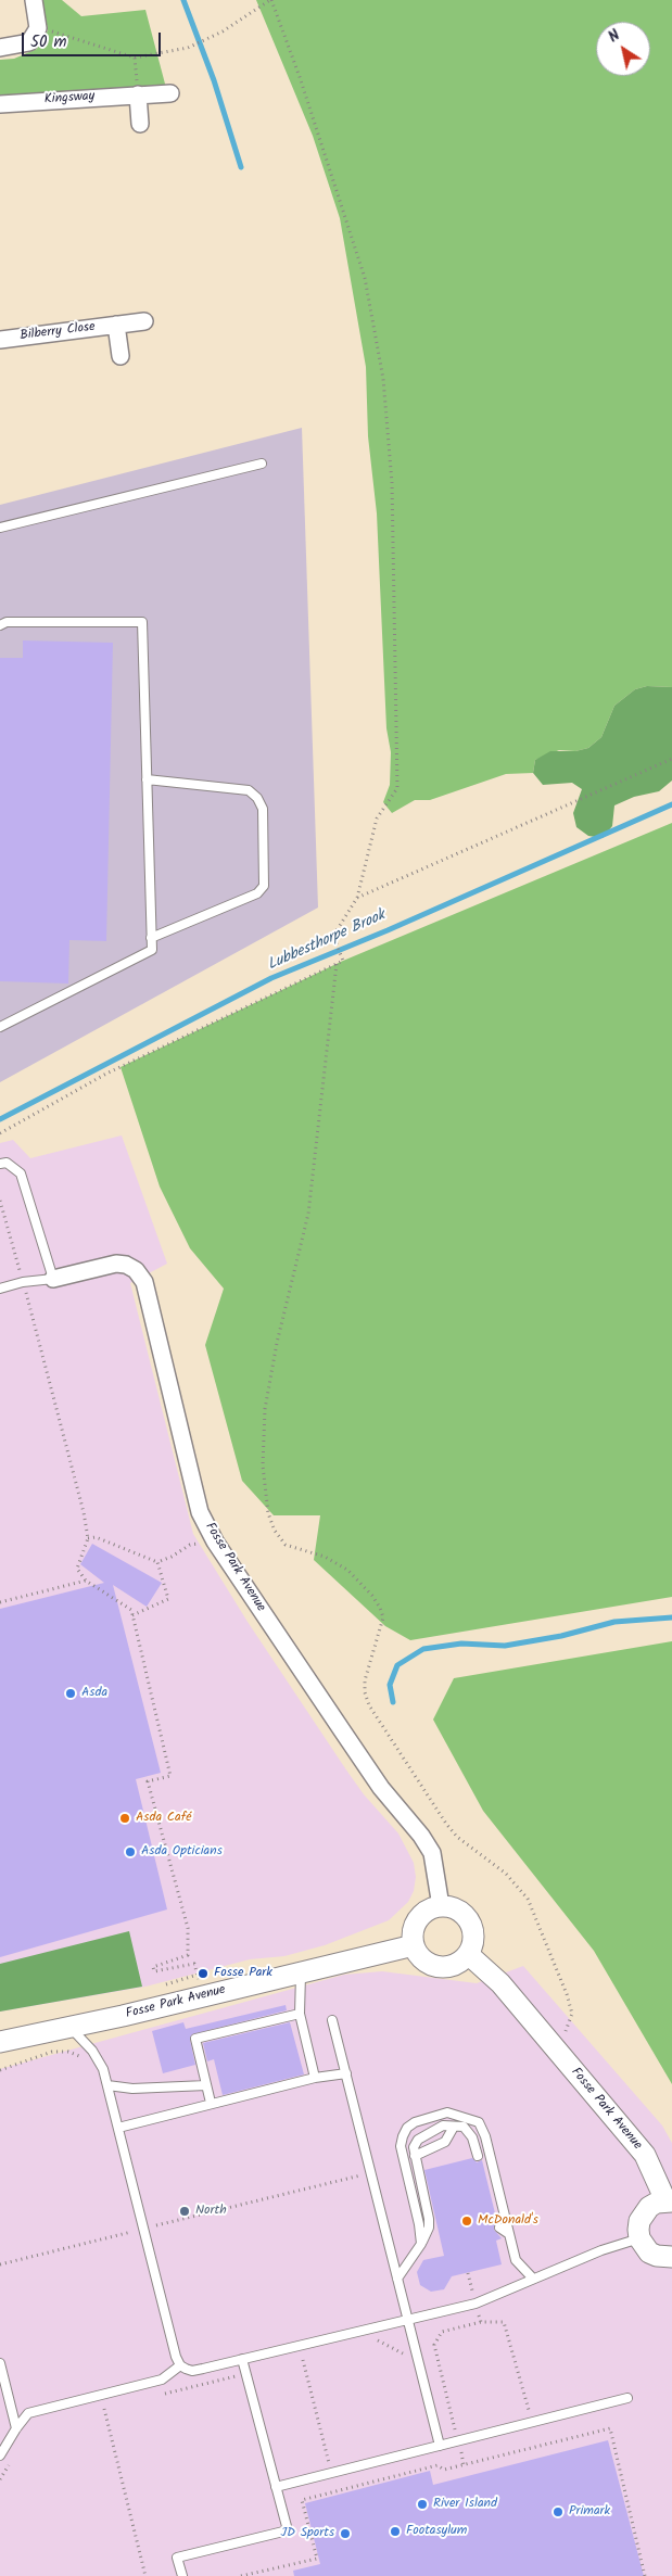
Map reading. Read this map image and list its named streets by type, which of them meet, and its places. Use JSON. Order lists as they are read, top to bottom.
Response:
{
  "streets": {
    "street": ["Kingsway", "Bilberry Close", "Fosse Park Avenue"]
  },
  "water": ["Lubbesthorpe Brook"],
  "places": [
    "Asda",
    "Asda Café",
    "Asda Opticians",
    "Fosse Park",
    "North",
    "McDonald's",
    "River Island",
    "Primark",
    "Footasylum",
    "JD Sports"
  ],
  "scale_bar": "50 m",
  "north": "top left"
}
